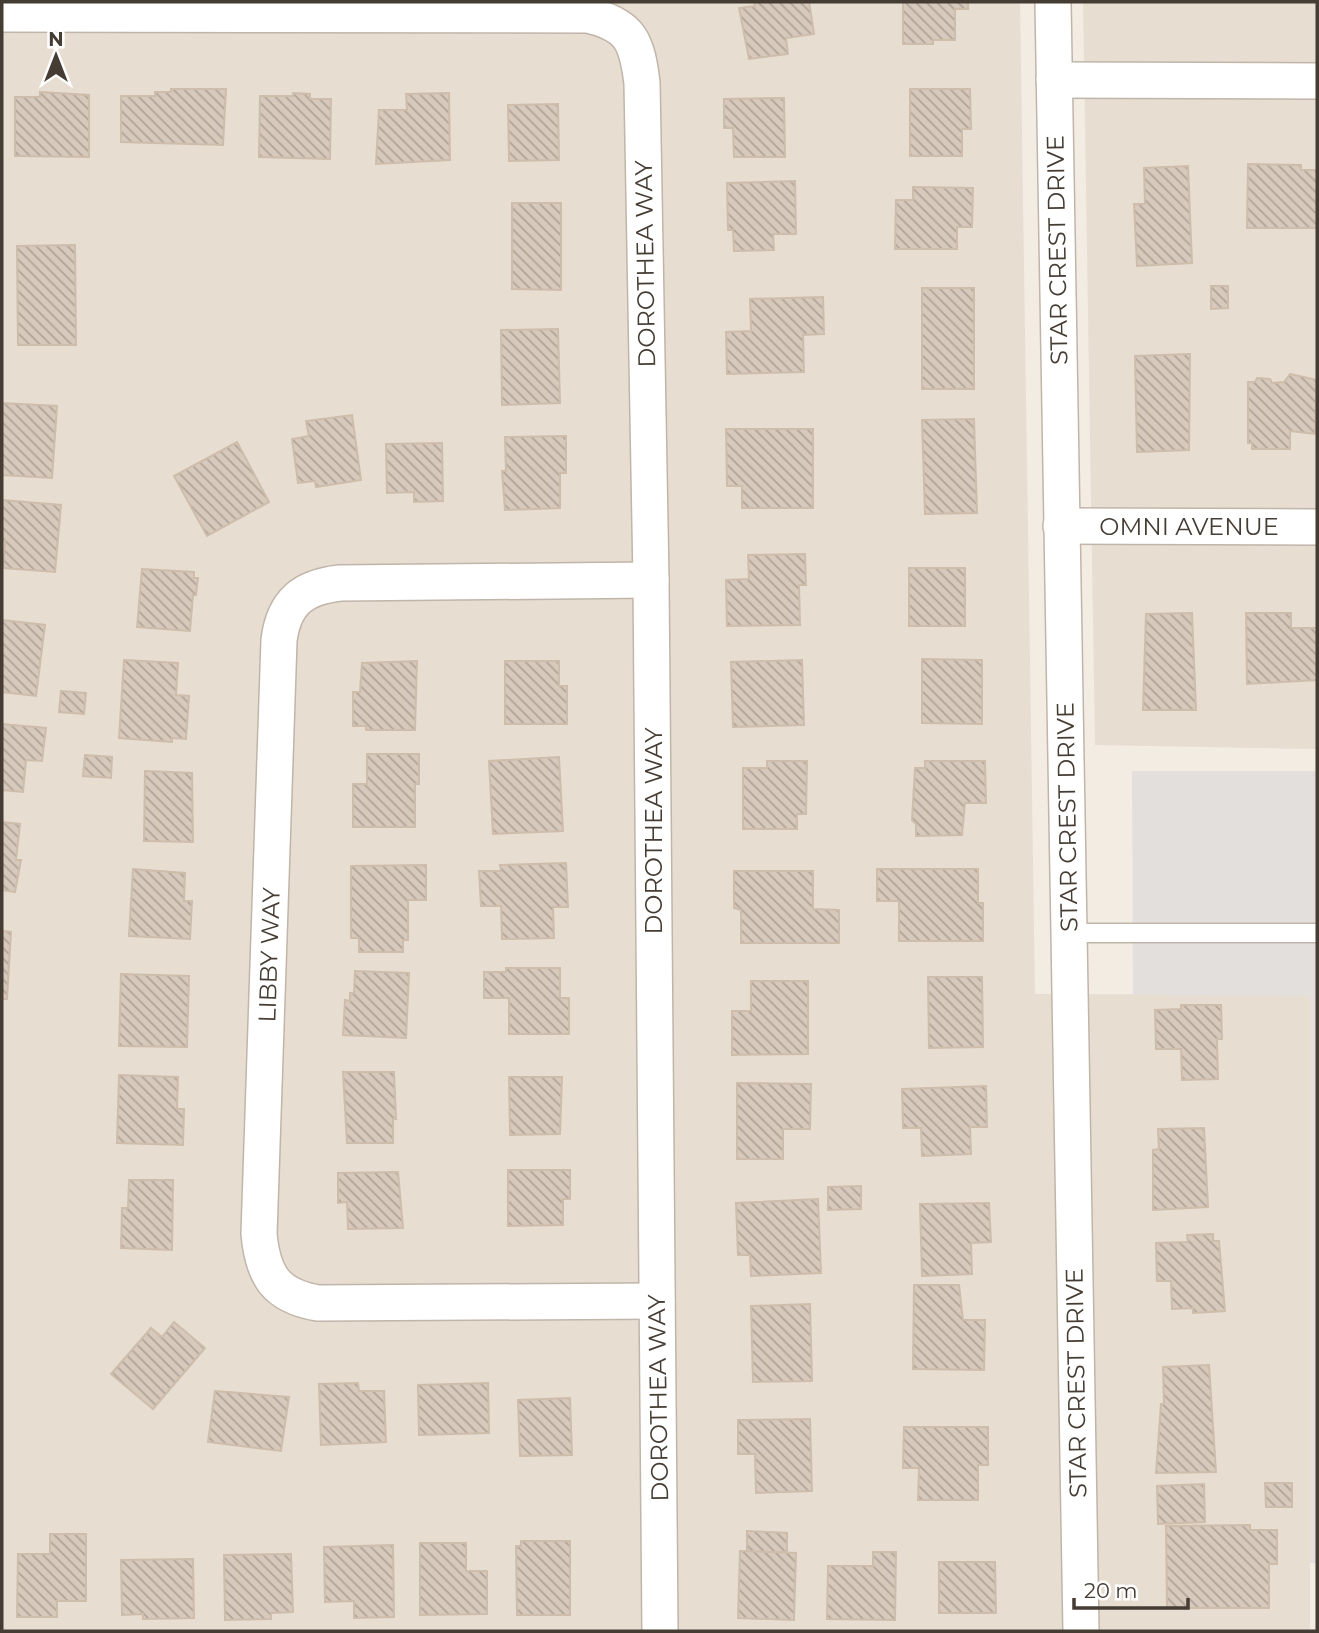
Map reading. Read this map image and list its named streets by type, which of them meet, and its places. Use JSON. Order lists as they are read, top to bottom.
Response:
{
  "streets": {
    "street": [
      "STAR CREST DRIVE",
      "DOROTHEA WAY",
      "OMNI AVENUE",
      "LIBBY WAY"
    ]
  },
  "crossings": [
    ["STAR CREST DRIVE", "OMNI AVENUE"],
    ["DOROTHEA WAY", "LIBBY WAY"]
  ],
  "scale_bar": "20 m",
  "north": "top"
}
